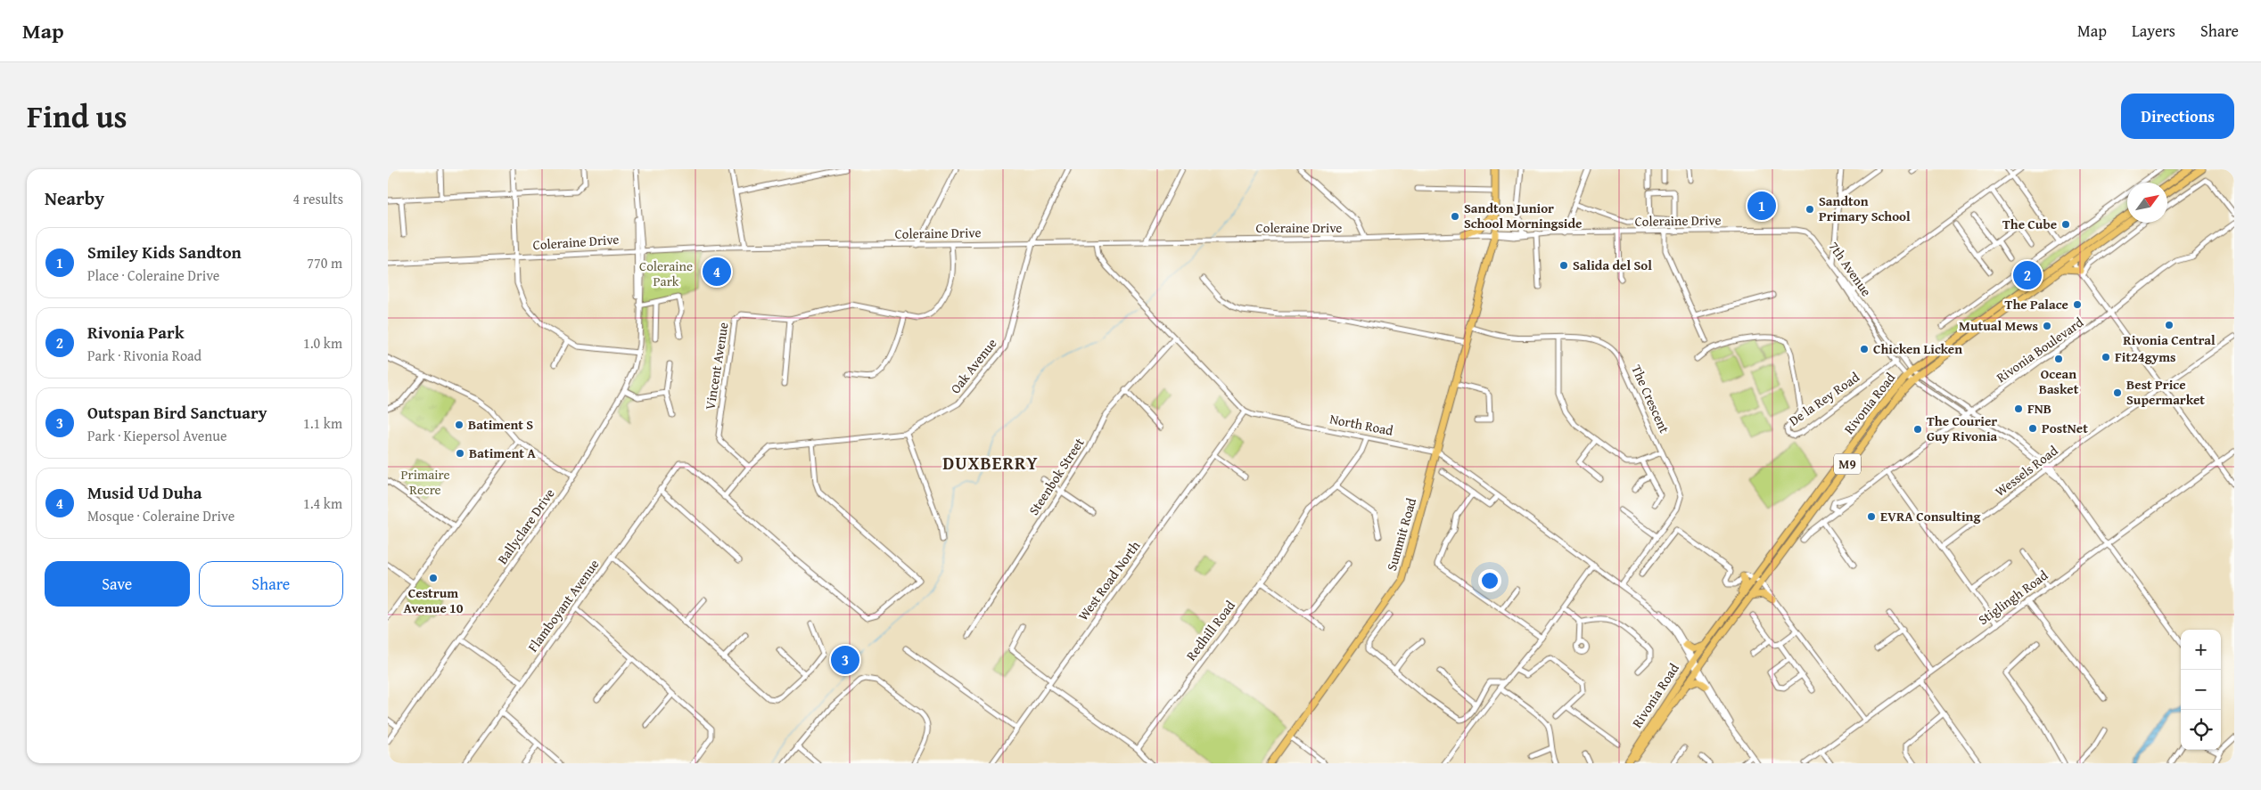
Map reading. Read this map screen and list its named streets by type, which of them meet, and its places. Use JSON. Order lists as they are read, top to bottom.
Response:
{
  "streets": {
    "main road": ["Rivonia Road", "M9", "Summit Road"],
    "street": [
      "Coleraine Drive",
      "7th Avenue",
      "Rivonia Boulevard",
      "Vincent Avenue",
      "Oak Avenue",
      "The Crescent",
      "De la Rey Road",
      "North Road",
      "Wessels Road",
      "Steenbok Street",
      "Ballyclare Drive",
      "West Road North",
      "Stiglingh Road",
      "Flamboyant Avenue",
      "Redhill Road"
    ]
  },
  "crossings": [
    ["Coleraine Drive", "7th Avenue"],
    ["Coleraine Drive", "Vincent Avenue"],
    ["Coleraine Drive", "Oak Avenue"],
    ["Coleraine Drive", "Ballyclare Drive"],
    ["Coleraine Drive", "Summit Road"],
    ["7th Avenue", "De la Rey Road"],
    ["7th Avenue", "Rivonia Road"],
    ["Vincent Avenue", "Oak Avenue"],
    ["Oak Avenue", "Flamboyant Avenue"],
    ["The Crescent", "North Road"],
    ["The Crescent", "Summit Road"],
    ["Rivonia Road", "North Road"],
    ["North Road", "Summit Road"],
    ["North Road", "West Road North"],
    ["North Road", "Redhill Road"]
  ],
  "districts": ["DUXBERRY"],
  "parks": ["Coleraine Park", "Primaire Recre"],
  "places": [
    "Sandton Primary School",
    "Sandton Junior School Morningside",
    "The Cube",
    "Salida del Sol",
    "The Palace",
    "Rivonia Central",
    "Mutual Mews",
    "Chicken Licken",
    "Fit24gyms",
    "Ocean Basket",
    "Best Price Supermarket",
    "FNB",
    "Batiment S",
    "PostNet",
    "The Courier Guy Rivonia",
    "Batiment A",
    "EVRA Consulting",
    "Cestrum Avenue 10"
  ],
  "north": "top right",
  "page": {
    "header": "Map",
    "nav": ["Map", "Layers", "Share"],
    "title": "Find us",
    "buttons": [
      "Directions",
      ["Save", "Share"]
    ],
    "heading": ["Nearby", "4 results"],
    "pins": [
      "1",
      "4",
      "2",
      "3"
    ],
    "list": [
      {
        "mark": "1",
        "name": "Smiley Kids Sandton",
        "note": "Place · Coleraine Drive",
        "value": "770 m"
      },
      {
        "mark": "2",
        "name": "Rivonia Park",
        "note": "Park · Rivonia Road",
        "value": "1.0 km"
      },
      {
        "mark": "3",
        "name": "Outspan Bird Sanctuary",
        "note": "Park · Kiepersol Avenue",
        "value": "1.1 km"
      },
      {
        "mark": "4",
        "name": "Musid Ud Duha",
        "note": "Mosque · Coleraine Drive",
        "value": "1.4 km"
      }
    ],
    "map_buttons": ["+", "−"]
  }
}
